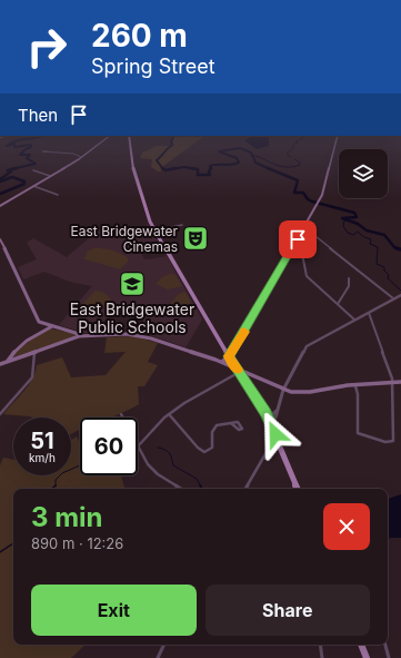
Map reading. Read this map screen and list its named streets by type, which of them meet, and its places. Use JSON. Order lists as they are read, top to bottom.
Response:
{
  "places": {
    "theatre": ["East Bridgewater Cinemas"],
    "school or university": ["East Bridgewater Public Schools"]
  },
  "page": {
    "turn": ["260 m", "Spring Street"],
    "then": "Then",
    "speed": "51 km/h",
    "limit": "60",
    "heading": ["3 min", "890 m · 12:26"],
    "buttons": ["Exit", "Share"]
  }
}
